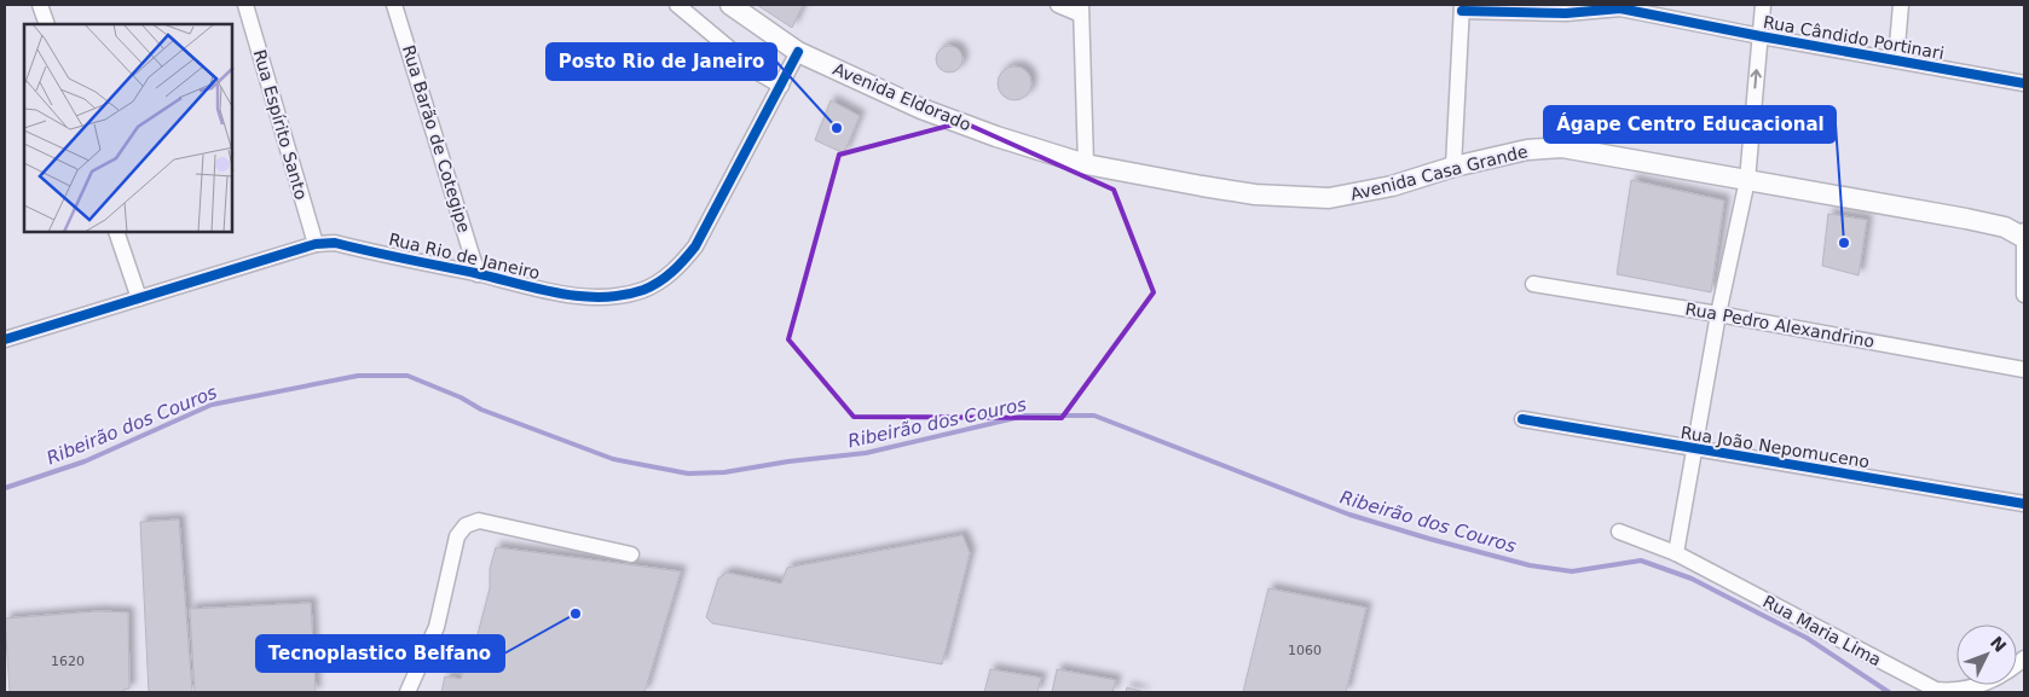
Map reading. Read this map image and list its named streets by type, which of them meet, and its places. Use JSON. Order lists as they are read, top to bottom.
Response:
{
  "streets": {
    "main road": ["Avenida Eldorado", "Avenida Casa Grande"],
    "street": [
      "Rua Cândido Portinari",
      "Rua Espírito Santo",
      "Rua Barão de Cotegipe",
      "Rua Rio de Janeiro",
      "Rua Pedro Alexandrino",
      "Rua João Nepomuceno",
      "Rua Maria Lima"
    ]
  },
  "crossings": [
    ["Avenida Eldorado", "Avenida Casa Grande"],
    ["Avenida Eldorado", "Rua Rio de Janeiro"],
    ["Rua Espírito Santo", "Rua Rio de Janeiro"],
    ["Rua Barão de Cotegipe", "Rua Rio de Janeiro"]
  ],
  "water": ["Ribeirão dos Couros"],
  "places": ["Posto Rio de Janeiro", "Ágape Centro Educacional", "Tecnoplastico Belfano"],
  "house_numbers": ["1060", "1620"],
  "north": "top right"
}
